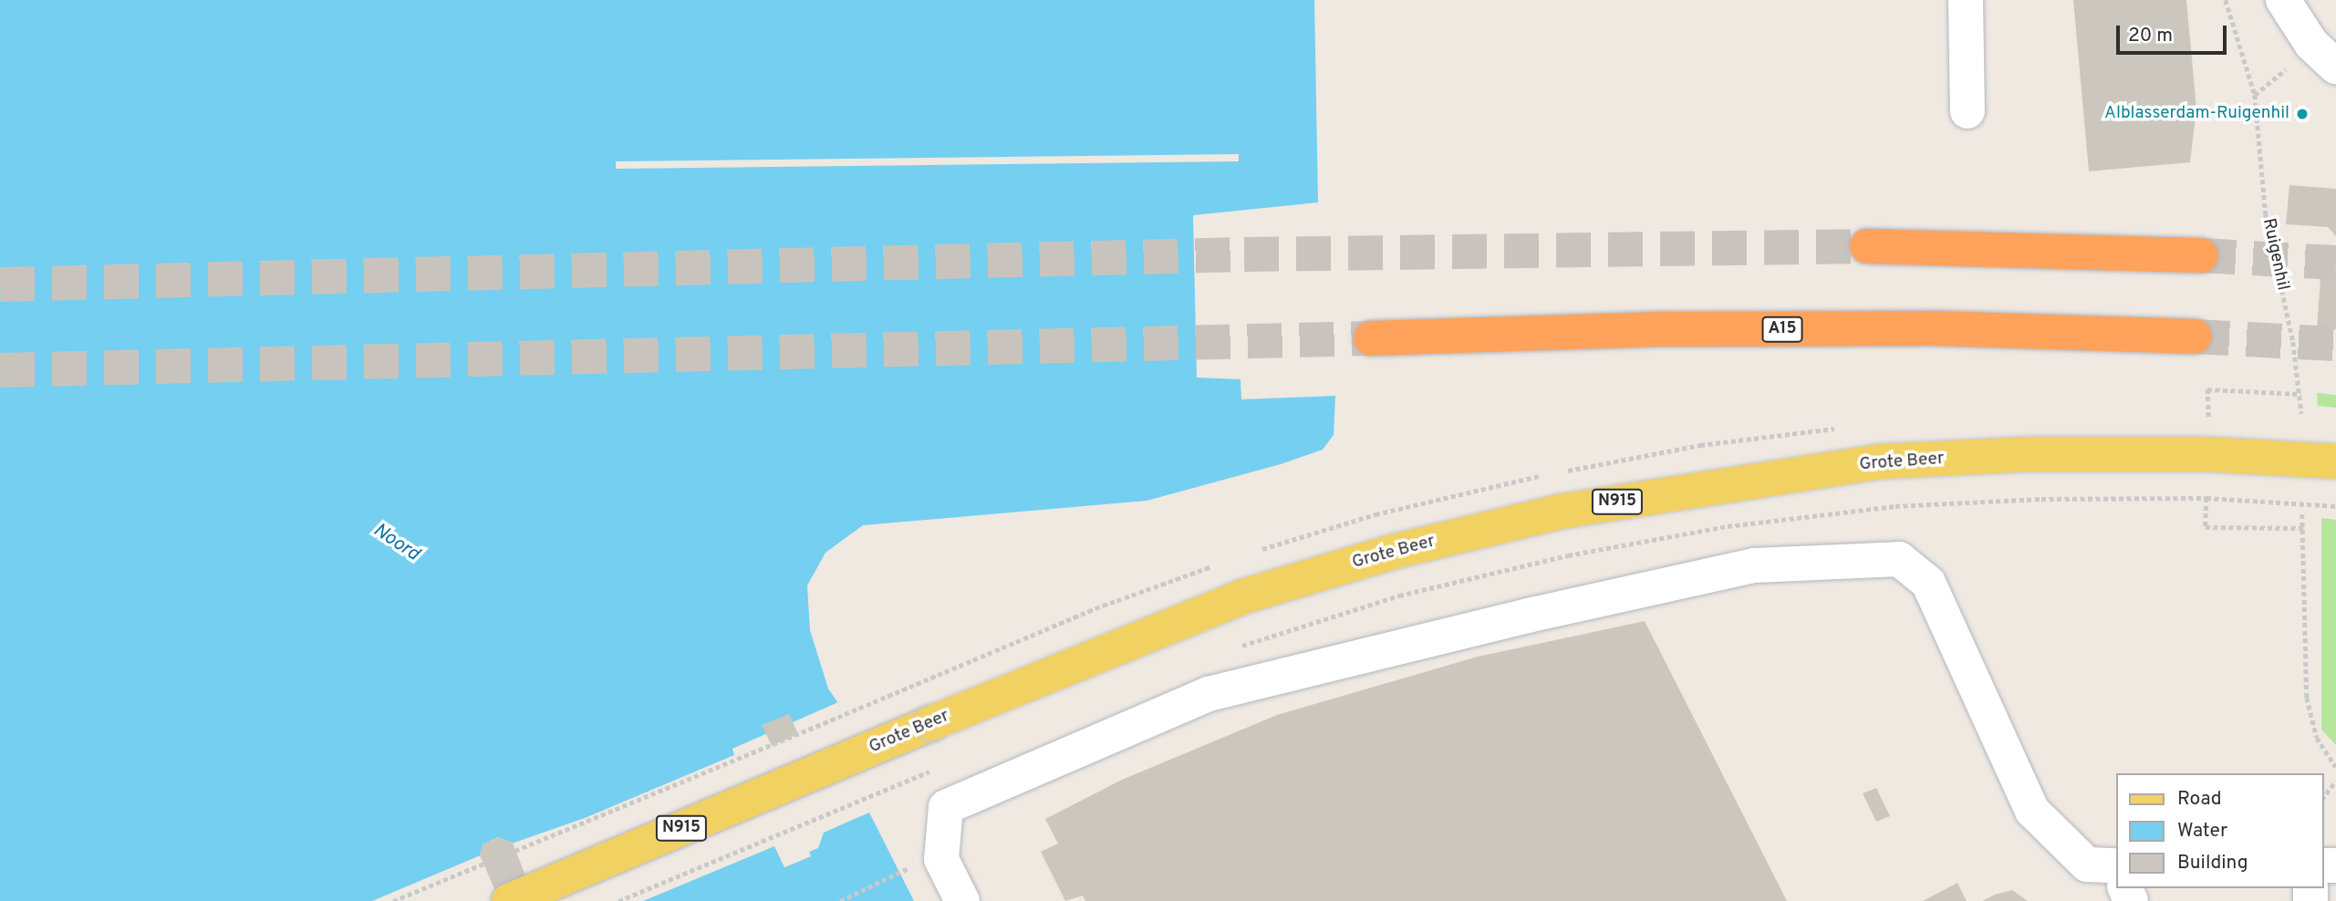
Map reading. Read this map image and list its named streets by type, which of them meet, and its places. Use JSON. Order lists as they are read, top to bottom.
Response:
{
  "streets": {
    "highway": ["A15"],
    "main road": ["Grote Beer", "N915"],
    "path": ["Ruigenhil"]
  },
  "water": ["Noord"],
  "places": ["Alblasserdam-Ruigenhil"],
  "legend": ["Road", "Water", "Building"],
  "scale_bar": "20 m"
}
